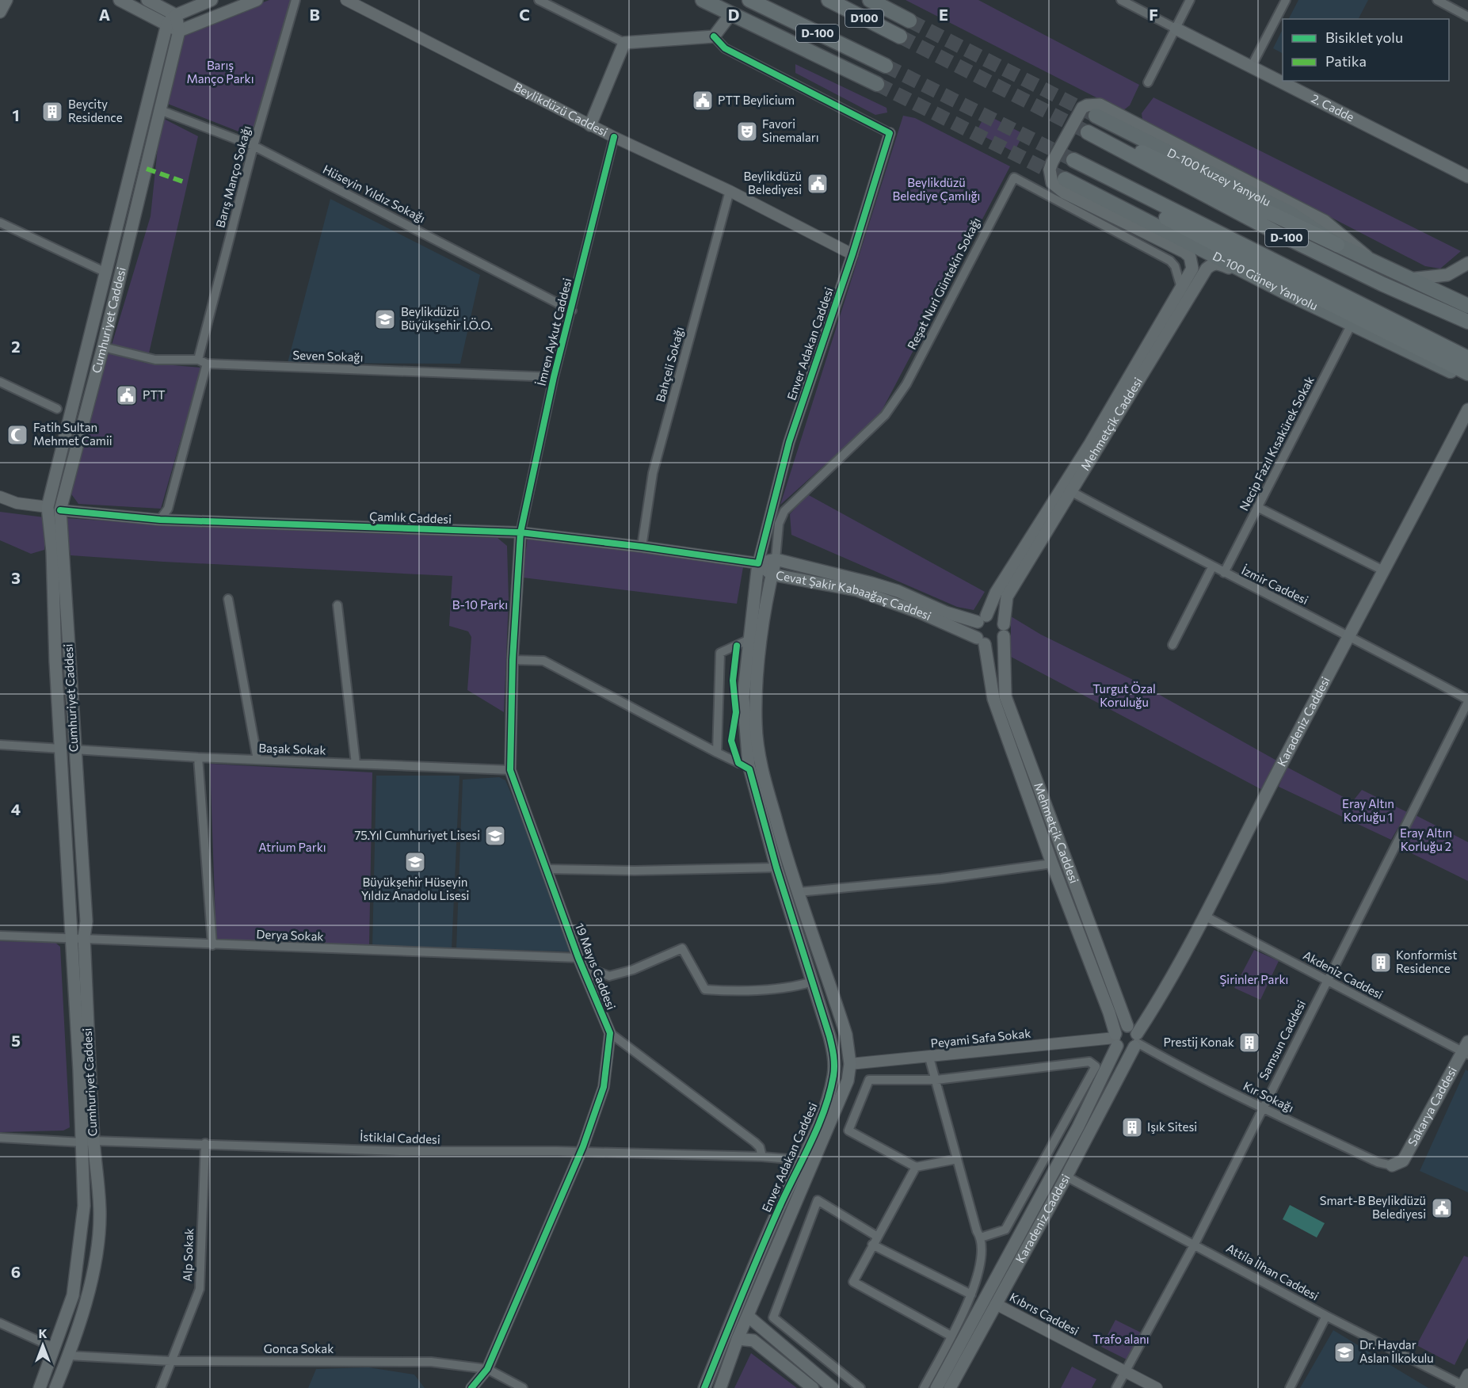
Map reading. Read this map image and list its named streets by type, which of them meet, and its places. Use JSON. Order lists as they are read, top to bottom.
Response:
{
  "streets": {
    "highway": ["D100", "D-100"],
    "main road": [
      "2. Cadde",
      "D-100 Kuzey Yanyolu",
      "D-100 Güney Yanyolu",
      "Cumhuriyet Caddesi",
      "Enver Adakan Caddesi",
      "Mehmetçik Caddesi",
      "Cevat Şakir Kabaağaç Caddesi",
      "Karadeniz Caddesi",
      "Sakarya Caddesi"
    ],
    "street": [
      "Beylikdüzü Caddesi",
      "Barış Manço Sokağı",
      "Hüseyin Yıldız Sokağı",
      "Reşat Nuri Güntekin Sokağı",
      "İmren Aykut Caddesi",
      "Seven Sokağı",
      "Bahçeli Sokağı",
      "Necip Fazıl Kısakürek Sokak",
      "Çamlık Caddesi",
      "İzmir Caddesi",
      "Başak Sokak",
      "Derya Sokak",
      "19 Mayıs Caddesi",
      "Akdeniz Caddesi",
      "Peyami Safa Sokak",
      "Samsun Caddesi",
      "Kır Sokağı",
      "İstiklal Caddesi",
      "Alp Sokak",
      "Attila İlhan Caddesi",
      "Kıbrıs Caddesi",
      "Gonca Sokak"
    ]
  },
  "crossings": [
    ["Beylikdüzü Caddesi", "İmren Aykut Caddesi"],
    ["Beylikdüzü Caddesi", "Enver Adakan Caddesi"],
    ["Beylikdüzü Caddesi", "Bahçeli Sokağı"],
    ["Barış Manço Sokağı", "Hüseyin Yıldız Sokağı"],
    ["Barış Manço Sokağı", "Seven Sokağı"],
    ["Hüseyin Yıldız Sokağı", "Cumhuriyet Caddesi"],
    ["Hüseyin Yıldız Sokağı", "İmren Aykut Caddesi"],
    ["D-100 Güney Yanyolu", "Mehmetçik Caddesi"],
    ["D-100 Güney Yanyolu", "Necip Fazıl Kısakürek Sokak"],
    ["Reşat Nuri Güntekin Sokağı", "Enver Adakan Caddesi"],
    ["Reşat Nuri Güntekin Sokağı", "Mehmetçik Caddesi"],
    ["Reşat Nuri Güntekin Sokağı", "Cevat Şakir Kabaağaç Caddesi"],
    ["Cumhuriyet Caddesi", "Seven Sokağı"],
    ["Cumhuriyet Caddesi", "Çamlık Caddesi"],
    ["Cumhuriyet Caddesi", "Başak Sokak"],
    ["Cumhuriyet Caddesi", "Derya Sokak"],
    ["Cumhuriyet Caddesi", "İstiklal Caddesi"],
    ["Cumhuriyet Caddesi", "Gonca Sokak"],
    ["İmren Aykut Caddesi", "Seven Sokağı"],
    ["İmren Aykut Caddesi", "Çamlık Caddesi"],
    ["İmren Aykut Caddesi", "19 Mayıs Caddesi"],
    ["Enver Adakan Caddesi", "Çamlık Caddesi"],
    ["Enver Adakan Caddesi", "Cevat Şakir Kabaağaç Caddesi"],
    ["Enver Adakan Caddesi", "Derya Sokak"],
    ["Enver Adakan Caddesi", "Peyami Safa Sokak"],
    ["Enver Adakan Caddesi", "İstiklal Caddesi"],
    ["Bahçeli Sokağı", "Çamlık Caddesi"],
    ["Mehmetçik Caddesi", "İzmir Caddesi"],
    ["Mehmetçik Caddesi", "Cevat Şakir Kabaağaç Caddesi"],
    ["Mehmetçik Caddesi", "Karadeniz Caddesi"],
    ["Mehmetçik Caddesi", "Peyami Safa Sokak"],
    ["Mehmetçik Caddesi", "Kır Sokağı"],
    ["Necip Fazıl Kısakürek Sokak", "İzmir Caddesi"],
    ["Çamlık Caddesi", "Cevat Şakir Kabaağaç Caddesi"],
    ["Çamlık Caddesi", "19 Mayıs Caddesi"],
    ["İzmir Caddesi", "Karadeniz Caddesi"],
    ["İzmir Caddesi", "Samsun Caddesi"],
    ["Karadeniz Caddesi", "Akdeniz Caddesi"],
    ["Karadeniz Caddesi", "Peyami Safa Sokak"],
    ["Karadeniz Caddesi", "Kır Sokağı"],
    ["Karadeniz Caddesi", "Attila İlhan Caddesi"],
    ["Karadeniz Caddesi", "Kıbrıs Caddesi"],
    ["Başak Sokak", "19 Mayıs Caddesi"],
    ["Derya Sokak", "19 Mayıs Caddesi"],
    ["19 Mayıs Caddesi", "İstiklal Caddesi"],
    ["19 Mayıs Caddesi", "Gonca Sokak"],
    ["Akdeniz Caddesi", "Samsun Caddesi"],
    ["Akdeniz Caddesi", "Sakarya Caddesi"],
    ["Samsun Caddesi", "Kır Sokağı"],
    ["Samsun Caddesi", "Attila İlhan Caddesi"],
    ["Samsun Caddesi", "Kıbrıs Caddesi"],
    ["Kır Sokağı", "Sakarya Caddesi"],
    ["İstiklal Caddesi", "Alp Sokak"],
    ["Alp Sokak", "Gonca Sokak"]
  ],
  "parks": [
    "Barış Manço Parkı",
    "Beylikdüzü Belediye Çamlığı",
    "B-10 Parkı",
    "Turgut Özal Koruluğu",
    "Eray Altın Korluğu 1",
    "Eray Altın Korluğu 2",
    "Atrium Parkı",
    "Şirinler Parkı",
    "Trafo alanı"
  ],
  "places": {
    "public building": [
      "PTT Beylicium",
      "Beylikdüzü Belediyesi",
      "PTT",
      "Smart-B Beylikdüzü Belediyesi"
    ],
    "building": [
      "Beycity Residence",
      "Konformist Residence",
      "Prestij Konak",
      "Işık Sitesi"
    ],
    "theatre": ["Favori Sinemaları"],
    "school or university": [
      "Beylikdüzü Büyükşehir İ.Ö.O.",
      "75.Yıl Cumhuriyet Lisesi",
      "Büyükşehir Hüseyin Yıldız Anadolu Lisesi",
      "Dr. Haydar Aslan İlkokulu"
    ],
    "mosque": ["Fatih Sultan Mehmet Camii"]
  },
  "legend": ["Bisiklet yolu", "Patika"],
  "north": "top",
  "grid": {
    "columns": [
      "A",
      "B",
      "C",
      "D",
      "E",
      "F"
    ],
    "rows": [
      "1",
      "2",
      "3",
      "4",
      "5",
      "6"
    ]
  }
}
